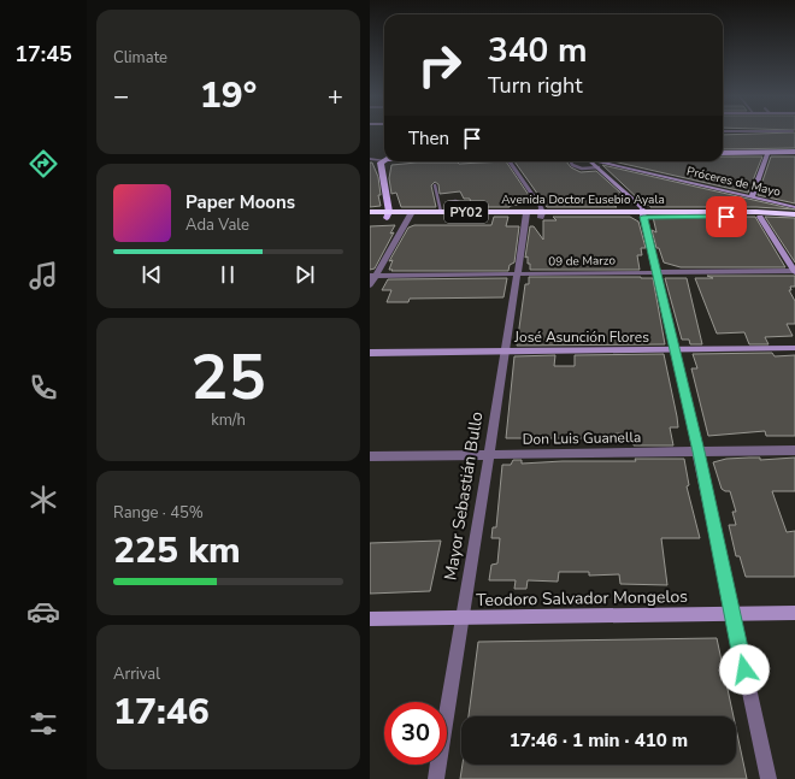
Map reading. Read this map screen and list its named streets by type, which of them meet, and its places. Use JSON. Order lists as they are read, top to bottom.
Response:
{
  "streets": {
    "highway": ["Avenida Doctor Eusebio Ayala", "PY02"],
    "street": [
      "Próceres de Mayo",
      "09 de Marzo",
      "José Asunción Flores",
      "Don Luis Guanella",
      "Mayor Sebastián Bullo",
      "Teodoro Salvador Mongelos"
    ]
  },
  "crossings": [
    ["Avenida Doctor Eusebio Ayala", "Mayor Sebastián Bullo"],
    ["09 de Marzo", "Mayor Sebastián Bullo"],
    ["José Asunción Flores", "Mayor Sebastián Bullo"],
    ["Don Luis Guanella", "Mayor Sebastián Bullo"],
    ["Mayor Sebastián Bullo", "Teodoro Salvador Mongelos"]
  ],
  "page": {
    "tabs": "17:45",
    "tile": [
      "Climate",
      ["25", "km/h"],
      ["Range · 45%", "225 km"],
      ["Arrival", "17:46"]
    ],
    "turn": ["340 m", "Turn right"],
    "heat": ["−", "19°", "+"],
    "then": "Then",
    "song": ["Paper Moons", "Ada Vale"],
    "limit": "30",
    "trip": "17:46 · 1 min · 410 m"
  }
}
